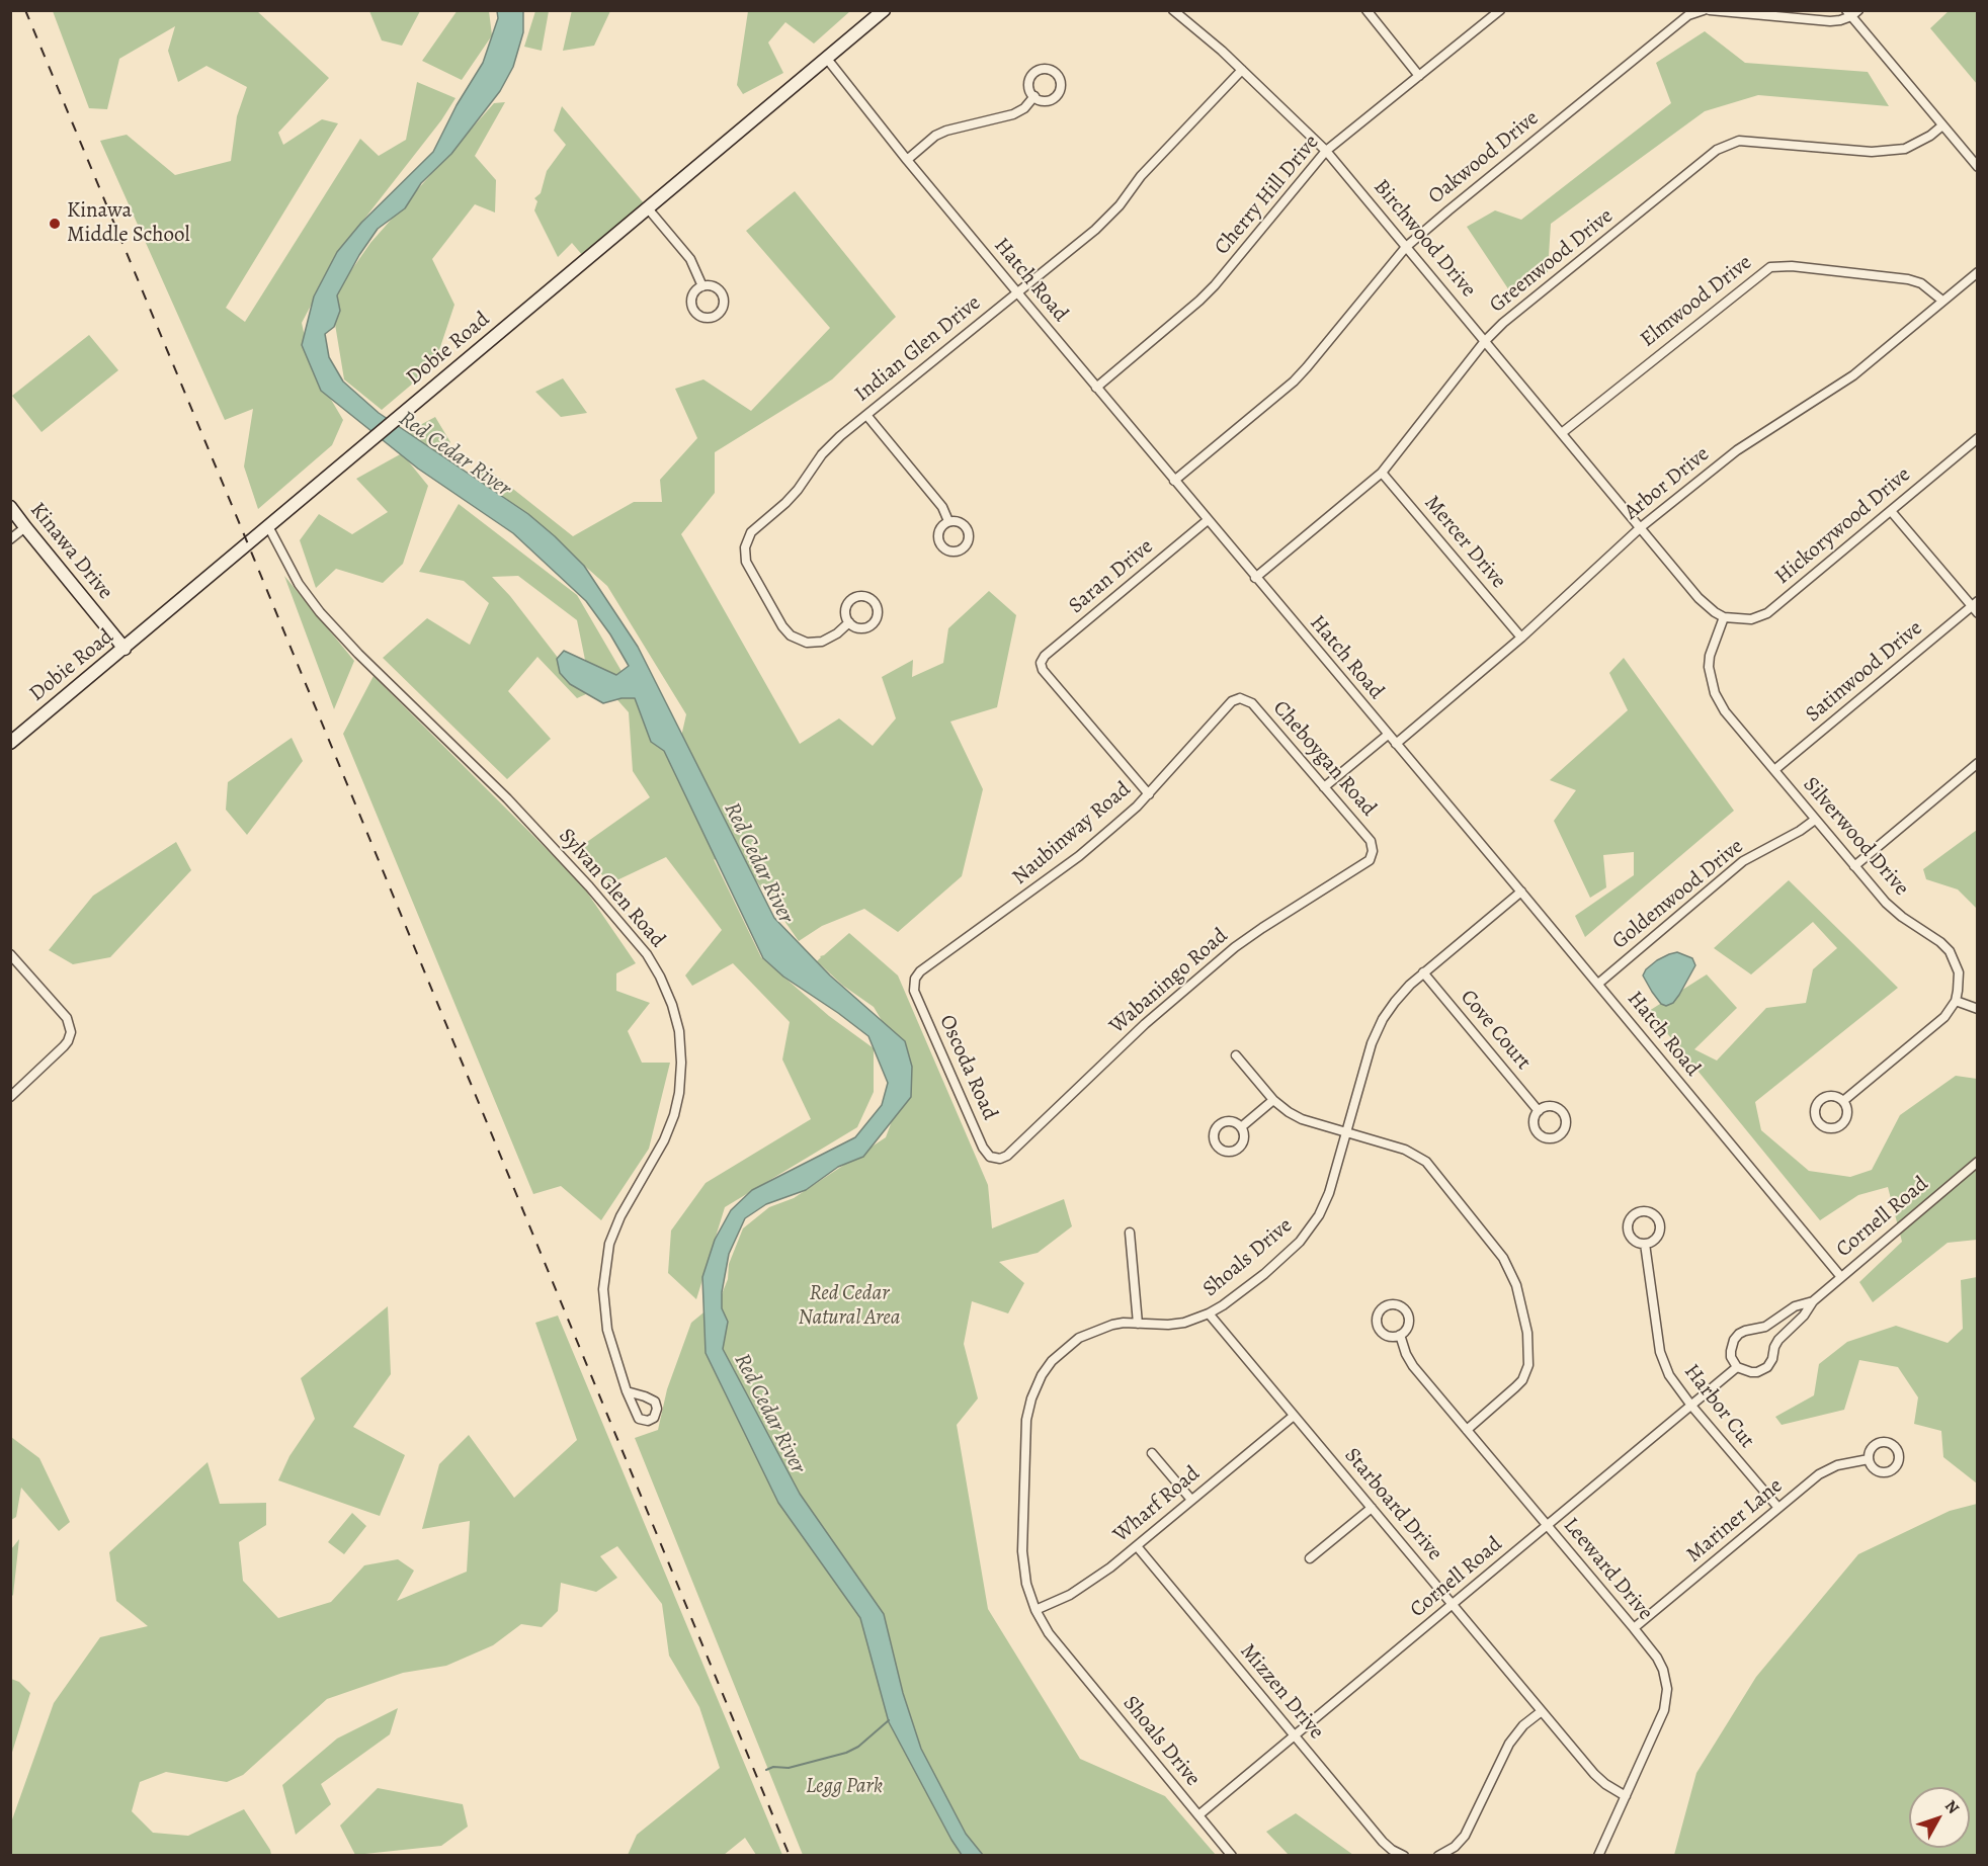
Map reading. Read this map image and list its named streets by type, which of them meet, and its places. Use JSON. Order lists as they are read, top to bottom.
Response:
{
  "streets": {
    "street": [
      "Oakwood Drive",
      "Cherry Hill Drive",
      "Birchwood Drive",
      "Greenwood Drive",
      "Hatch Road",
      "Elmwood Drive",
      "Dobie Road",
      "Indian Glen Drive",
      "Arbor Drive",
      "Hickorywood Drive",
      "Mercer Drive",
      "Kinawa Drive",
      "Saran Drive",
      "Satinwood Drive",
      "Cheboygan Road",
      "Naubinway Road",
      "Silverwood Drive",
      "Sylvan Glen Road",
      "Goldenwood Drive",
      "Wabaningo Road",
      "Cove Court",
      "Oscoda Road",
      "Cornell Road",
      "Shoals Drive",
      "Harbor Cut",
      "Wharf Road",
      "Starboard Drive",
      "Mariner Lane",
      "Leeward Drive",
      "Mizzen Drive"
    ]
  },
  "crossings": [
    ["Oakwood Drive", "Birchwood Drive"],
    ["Oakwood Drive", "Hatch Road"],
    ["Cherry Hill Drive", "Birchwood Drive"],
    ["Cherry Hill Drive", "Hatch Road"],
    ["Birchwood Drive", "Greenwood Drive"],
    ["Birchwood Drive", "Elmwood Drive"],
    ["Birchwood Drive", "Indian Glen Drive"],
    ["Birchwood Drive", "Arbor Drive"],
    ["Birchwood Drive", "Hickorywood Drive"],
    ["Birchwood Drive", "Silverwood Drive"],
    ["Greenwood Drive", "Hatch Road"],
    ["Greenwood Drive", "Mercer Drive"],
    ["Hatch Road", "Dobie Road"],
    ["Hatch Road", "Indian Glen Drive"],
    ["Hatch Road", "Arbor Drive"],
    ["Hatch Road", "Saran Drive"],
    ["Hatch Road", "Goldenwood Drive"],
    ["Hatch Road", "Cornell Road"],
    ["Hatch Road", "Shoals Drive"],
    ["Elmwood Drive", "Arbor Drive"],
    ["Dobie Road", "Kinawa Drive"],
    ["Dobie Road", "Sylvan Glen Road"],
    ["Arbor Drive", "Mercer Drive"],
    ["Hickorywood Drive", "Silverwood Drive"],
    ["Saran Drive", "Naubinway Road"],
    ["Satinwood Drive", "Silverwood Drive"],
    ["Cheboygan Road", "Naubinway Road"],
    ["Cheboygan Road", "Wabaningo Road"],
    ["Naubinway Road", "Oscoda Road"],
    ["Silverwood Drive", "Goldenwood Drive"],
    ["Wabaningo Road", "Oscoda Road"],
    ["Cove Court", "Shoals Drive"],
    ["Cornell Road", "Shoals Drive"],
    ["Cornell Road", "Harbor Cut"],
    ["Cornell Road", "Starboard Drive"],
    ["Cornell Road", "Leeward Drive"],
    ["Cornell Road", "Mizzen Drive"],
    ["Shoals Drive", "Wharf Road"],
    ["Shoals Drive", "Starboard Drive"],
    ["Harbor Cut", "Mariner Lane"],
    ["Wharf Road", "Starboard Drive"],
    ["Wharf Road", "Mizzen Drive"],
    ["Starboard Drive", "Leeward Drive"],
    ["Mariner Lane", "Leeward Drive"]
  ],
  "water": ["Red Cedar River"],
  "parks": ["Red Cedar Natural Area", "Legg Park"],
  "places": ["Kinawa Middle School"],
  "north": "top right"
}
